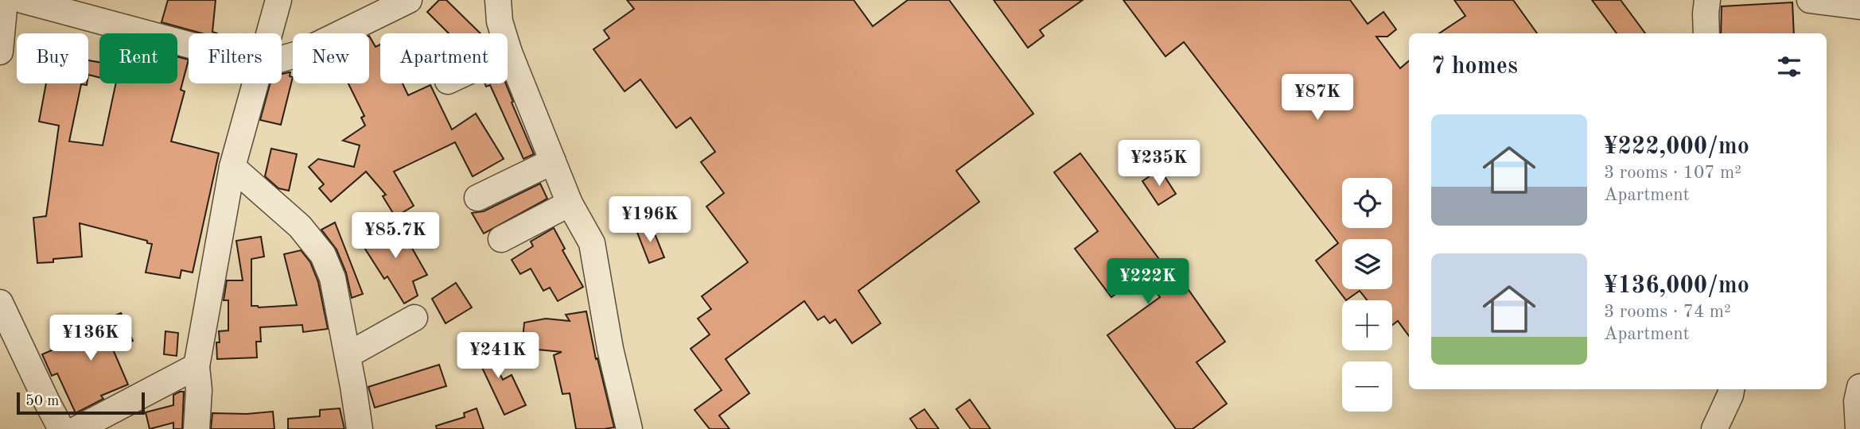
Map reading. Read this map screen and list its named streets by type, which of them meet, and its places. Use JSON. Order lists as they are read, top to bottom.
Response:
{
  "scale_bar": "50 m",
  "page": {
    "chip": [
      "Buy",
      "Rent",
      "Filters",
      "New",
      "Apartment"
    ],
    "heading": "7 homes",
    "price": [
      "¥87K",
      "¥235K",
      "¥196K",
      "¥85.7K",
      "¥222K",
      "¥136K",
      "¥241K"
    ],
    "list": [
      {
        "name": "¥222,000/mo",
        "note": "3 rooms · 107 m² · Apartment"
      },
      {
        "name": "¥136,000/mo",
        "note": "3 rooms · 74 m² · Apartment"
      }
    ],
    "map_buttons": ["+", "−"],
    "scale": "50 m"
  }
}
